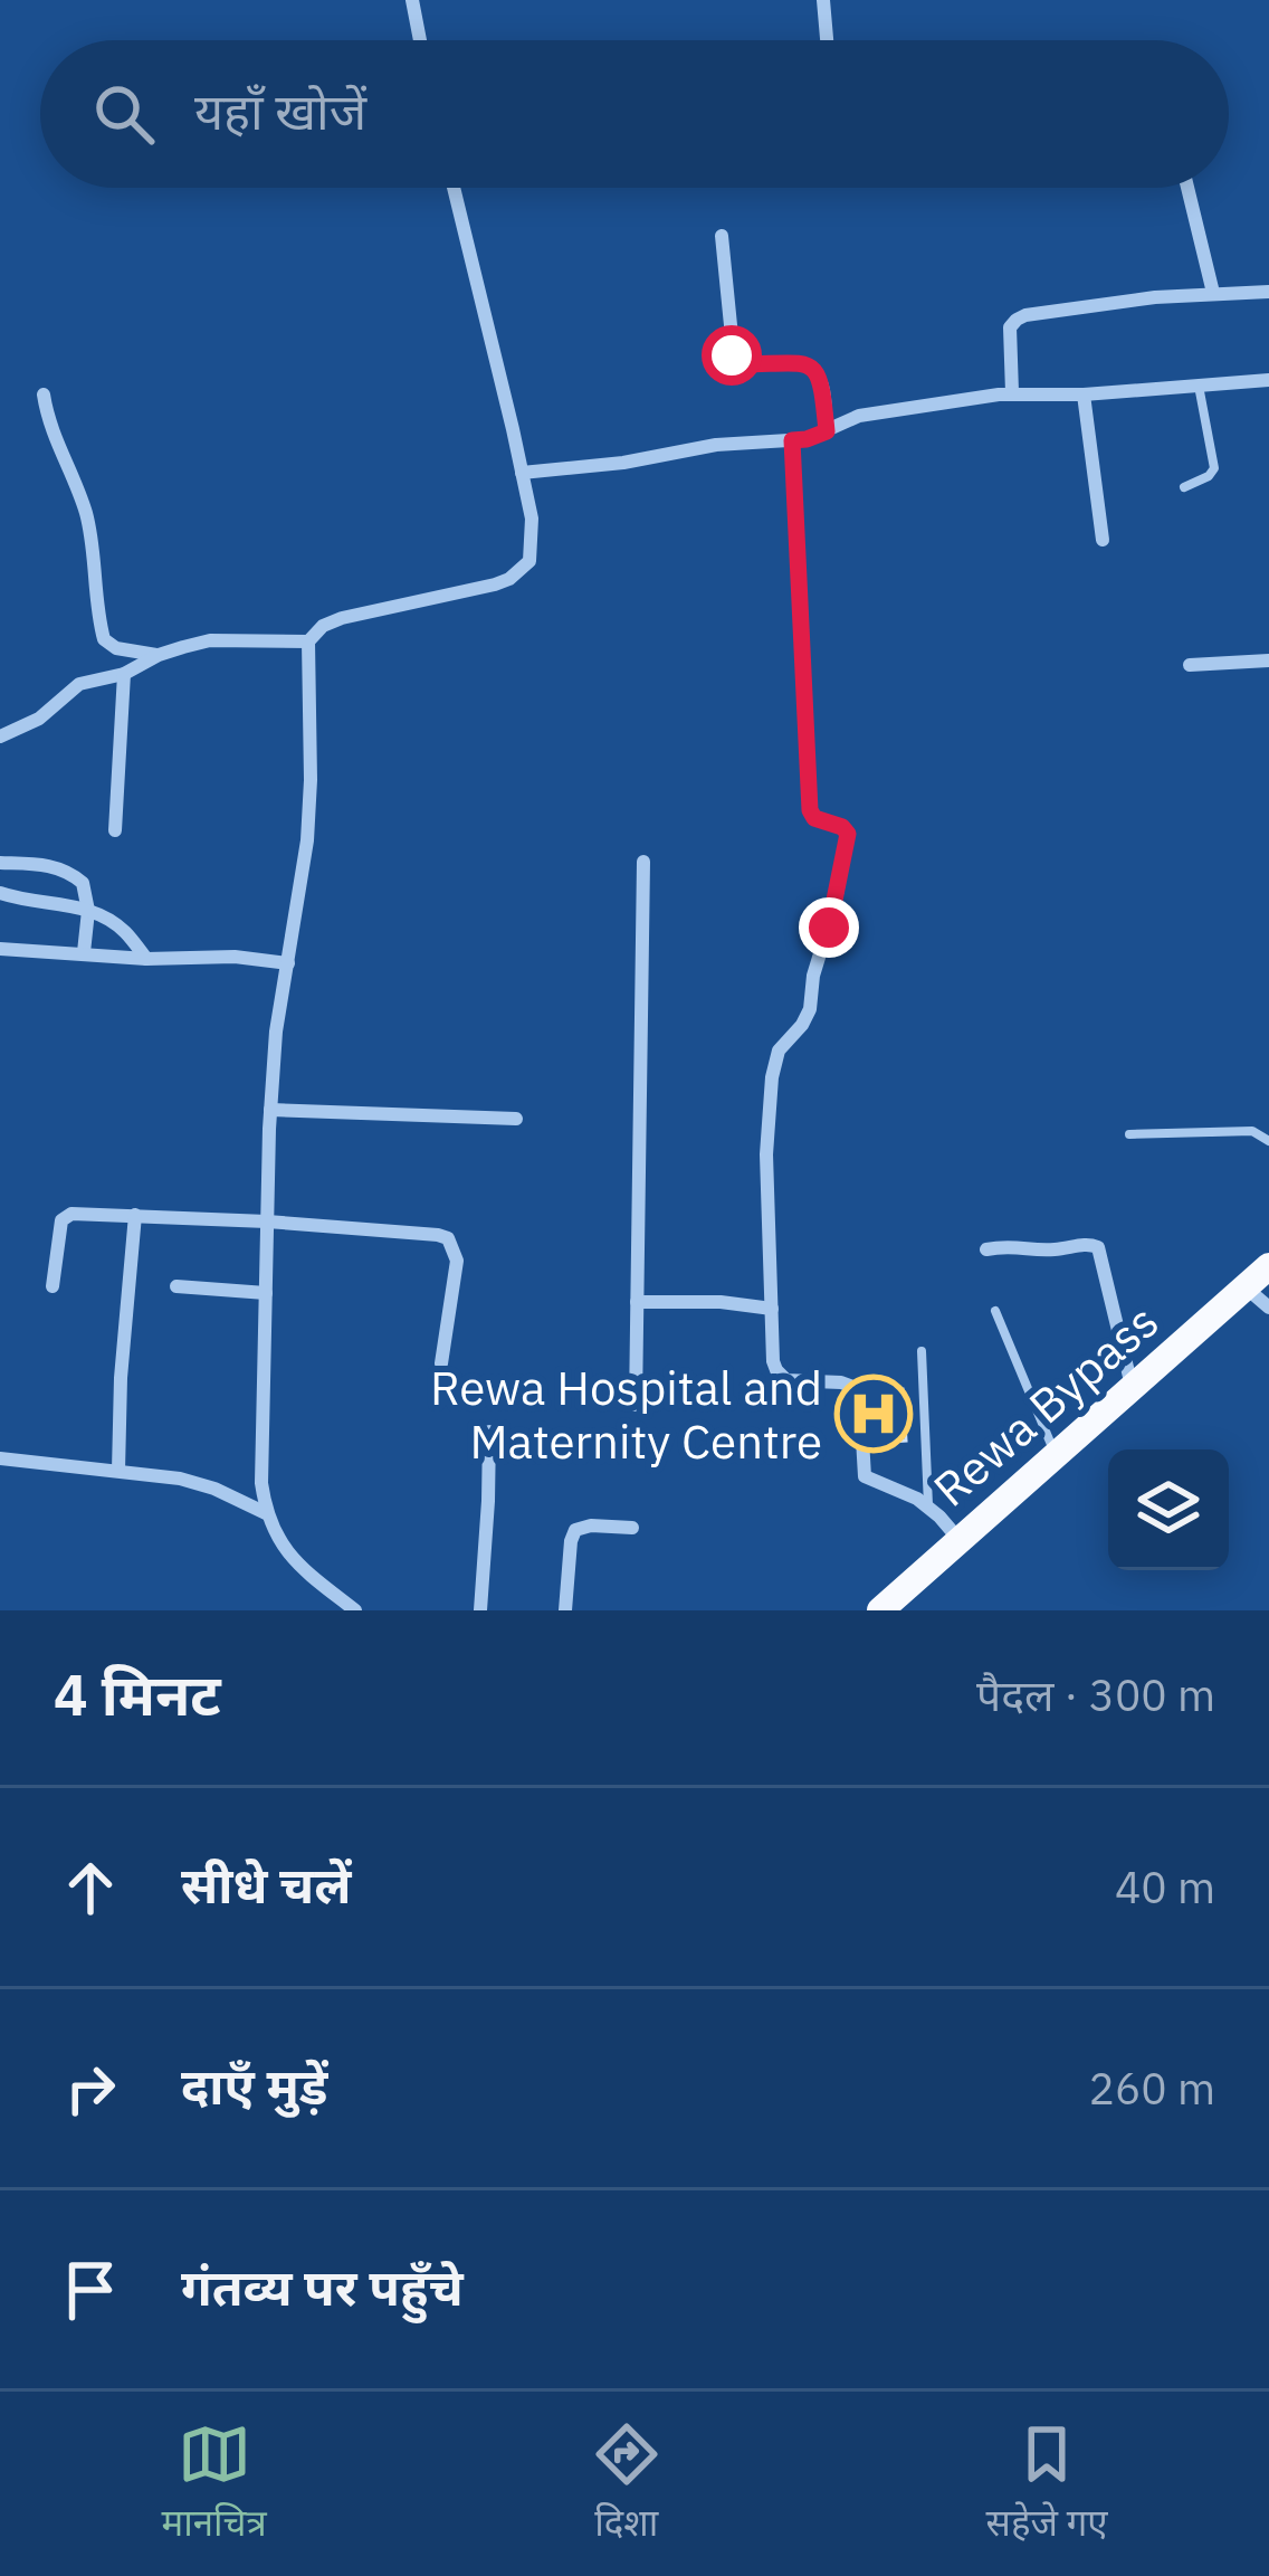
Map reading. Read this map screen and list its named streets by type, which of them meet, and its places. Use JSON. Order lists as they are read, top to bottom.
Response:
{
  "streets": {
    "highway": ["Rewa Bypass"]
  },
  "places": {
    "hospital": ["Rewa Hospital and Maternity Centre"]
  },
  "page": {
    "search": "यहाँ खोजें",
    "heading": ["4 मिनट", "पैदल · 300 m"],
    "list": [
      ["सीधे चलें", "40 m"],
      ["दाएँ मुड़ें", "260 m"],
      "गंतव्य पर पहुँचे"
    ],
    "nav": ["मानचित्र", "दिशा", "सहेजे गए"]
  }
}
